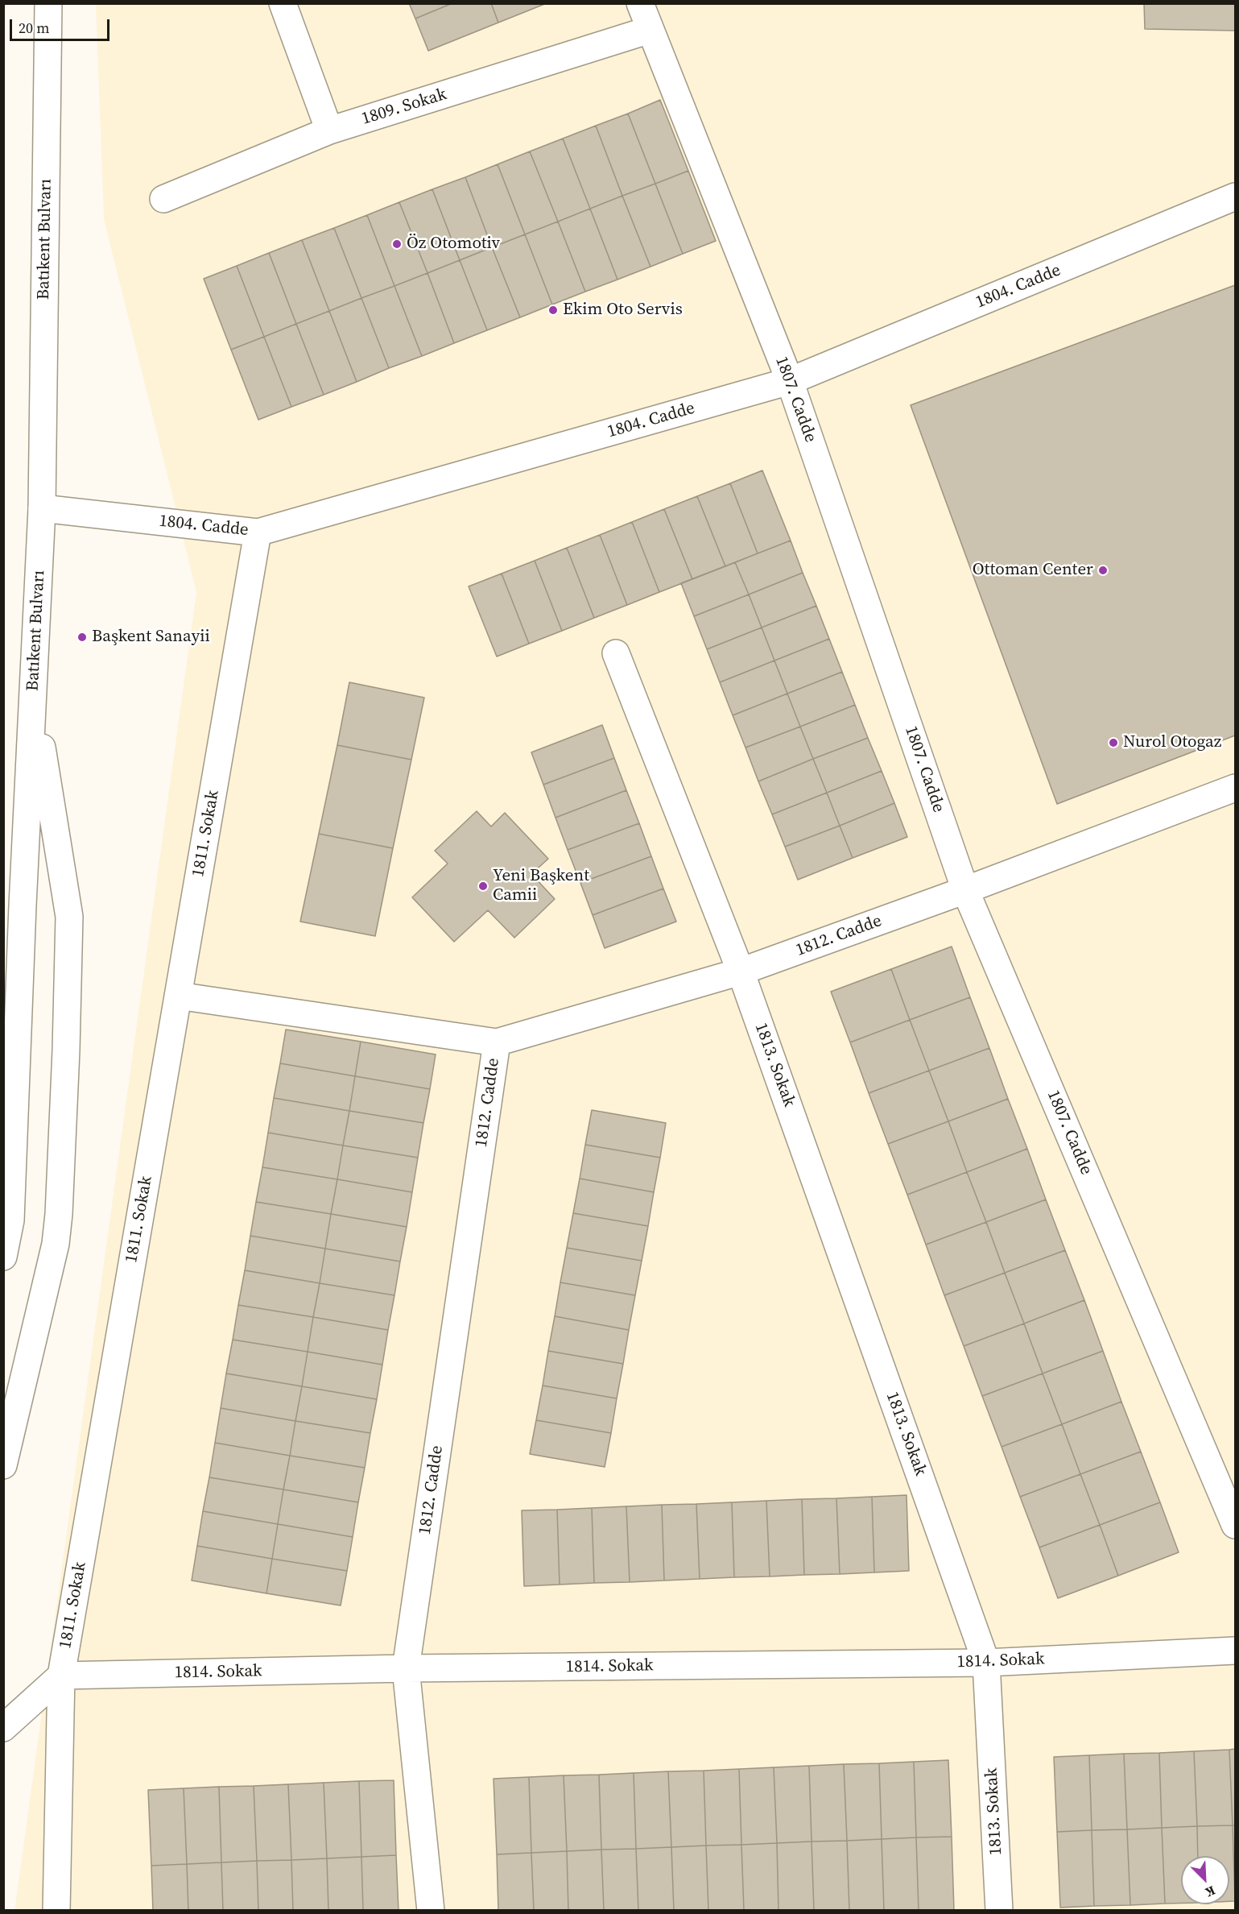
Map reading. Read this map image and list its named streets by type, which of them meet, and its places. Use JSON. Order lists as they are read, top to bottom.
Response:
{
  "streets": {
    "street": [
      "1809. Sokak",
      "Batıkent Bulvarı",
      "1804. Cadde",
      "1807. Cadde",
      "1811. Sokak",
      "1812. Cadde",
      "1813. Sokak",
      "1814. Sokak"
    ]
  },
  "crossings": [
    ["1809. Sokak", "1807. Cadde"],
    ["Batıkent Bulvarı", "1804. Cadde"],
    ["1804. Cadde", "1807. Cadde"],
    ["1804. Cadde", "1811. Sokak"],
    ["1807. Cadde", "1812. Cadde"],
    ["1811. Sokak", "1814. Sokak"],
    ["1812. Cadde", "1813. Sokak"],
    ["1812. Cadde", "1814. Sokak"],
    ["1813. Sokak", "1814. Sokak"]
  ],
  "places": [
    "Öz Otomotiv",
    "Ekim Oto Servis",
    "Ottoman Center",
    "Başkent Sanayii",
    "Nurol Otogaz",
    "Yeni Başkent Camii"
  ],
  "scale_bar": "20 m",
  "north": "bottom right"
}
